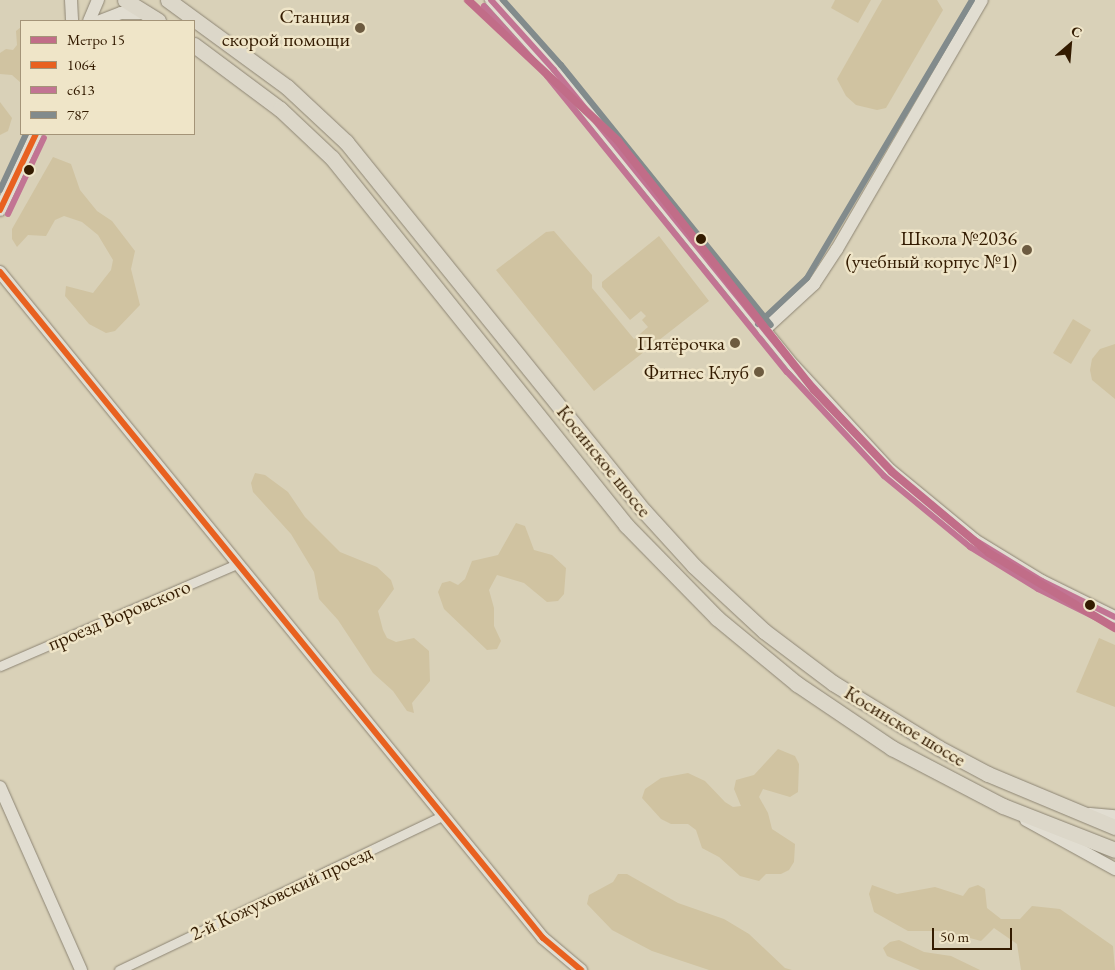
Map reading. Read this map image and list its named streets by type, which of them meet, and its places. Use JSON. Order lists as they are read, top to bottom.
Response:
{
  "streets": {
    "highway": ["Косинское шоссе"],
    "street": ["проезд Воровского", "2-й Кожуховский проезд"]
  },
  "places": [
    "Станция скорой помощи",
    "Школа №2036 (учебный корпус №1)",
    "Пятёрочка",
    "Фитнес Клуб"
  ],
  "lines": [
    "metro line 15",
    "transit line 787",
    "transit line с613",
    "transit line 1064"
  ],
  "legend": [
    "Метро 15",
    "1064",
    "с613",
    "787"
  ],
  "scale_bar": "50 m",
  "north": "top right"
}
